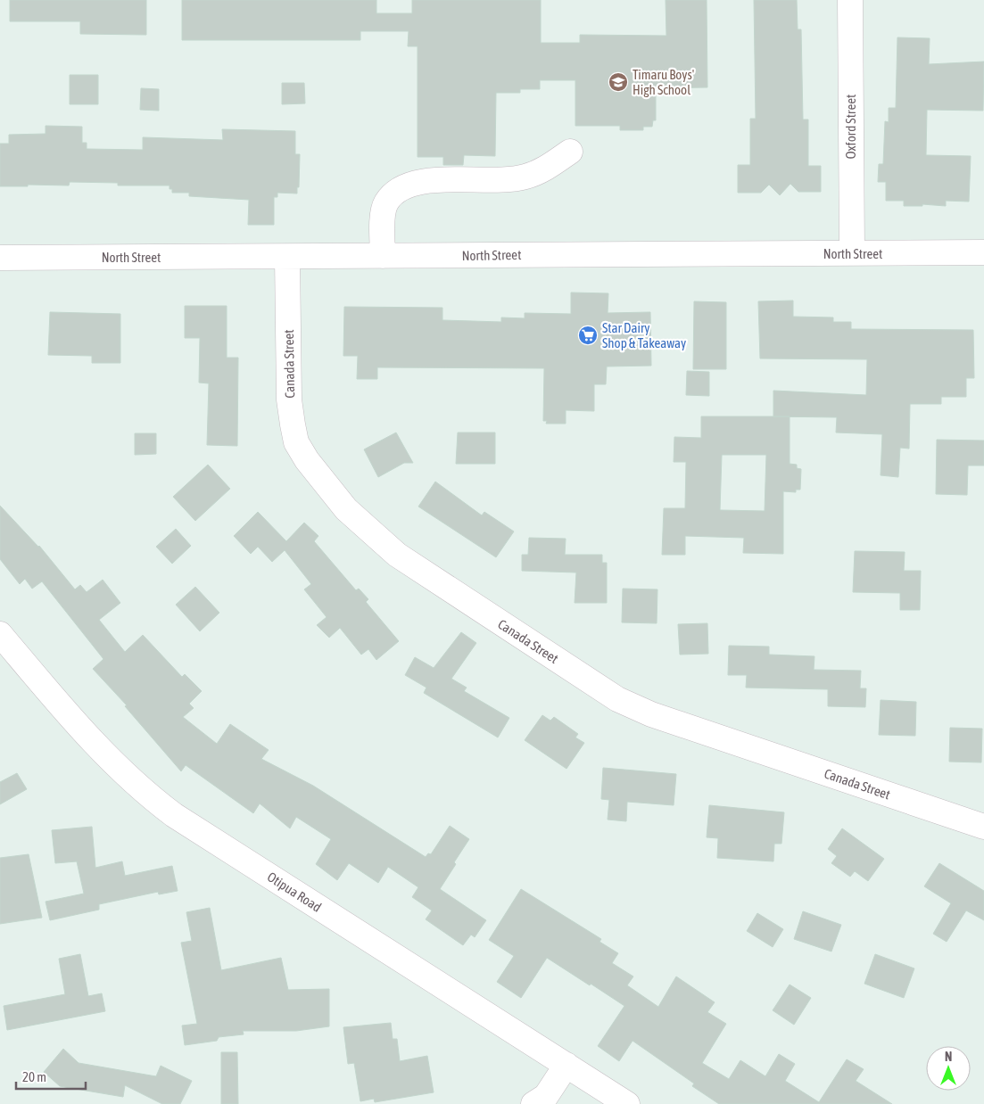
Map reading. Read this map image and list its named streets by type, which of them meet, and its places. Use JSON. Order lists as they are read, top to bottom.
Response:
{
  "streets": {
    "street": [
      "Oxford Street",
      "North Street",
      "Canada Street",
      "Otipua Road"
    ]
  },
  "crossings": [
    ["Oxford Street", "North Street"],
    ["North Street", "Canada Street"]
  ],
  "places": {
    "school or university": ["Timaru Boys' High School"],
    "supermarket": ["Star Dairy Shop & Takeaway"]
  },
  "scale_bar": "20 m",
  "north": "top"
}
